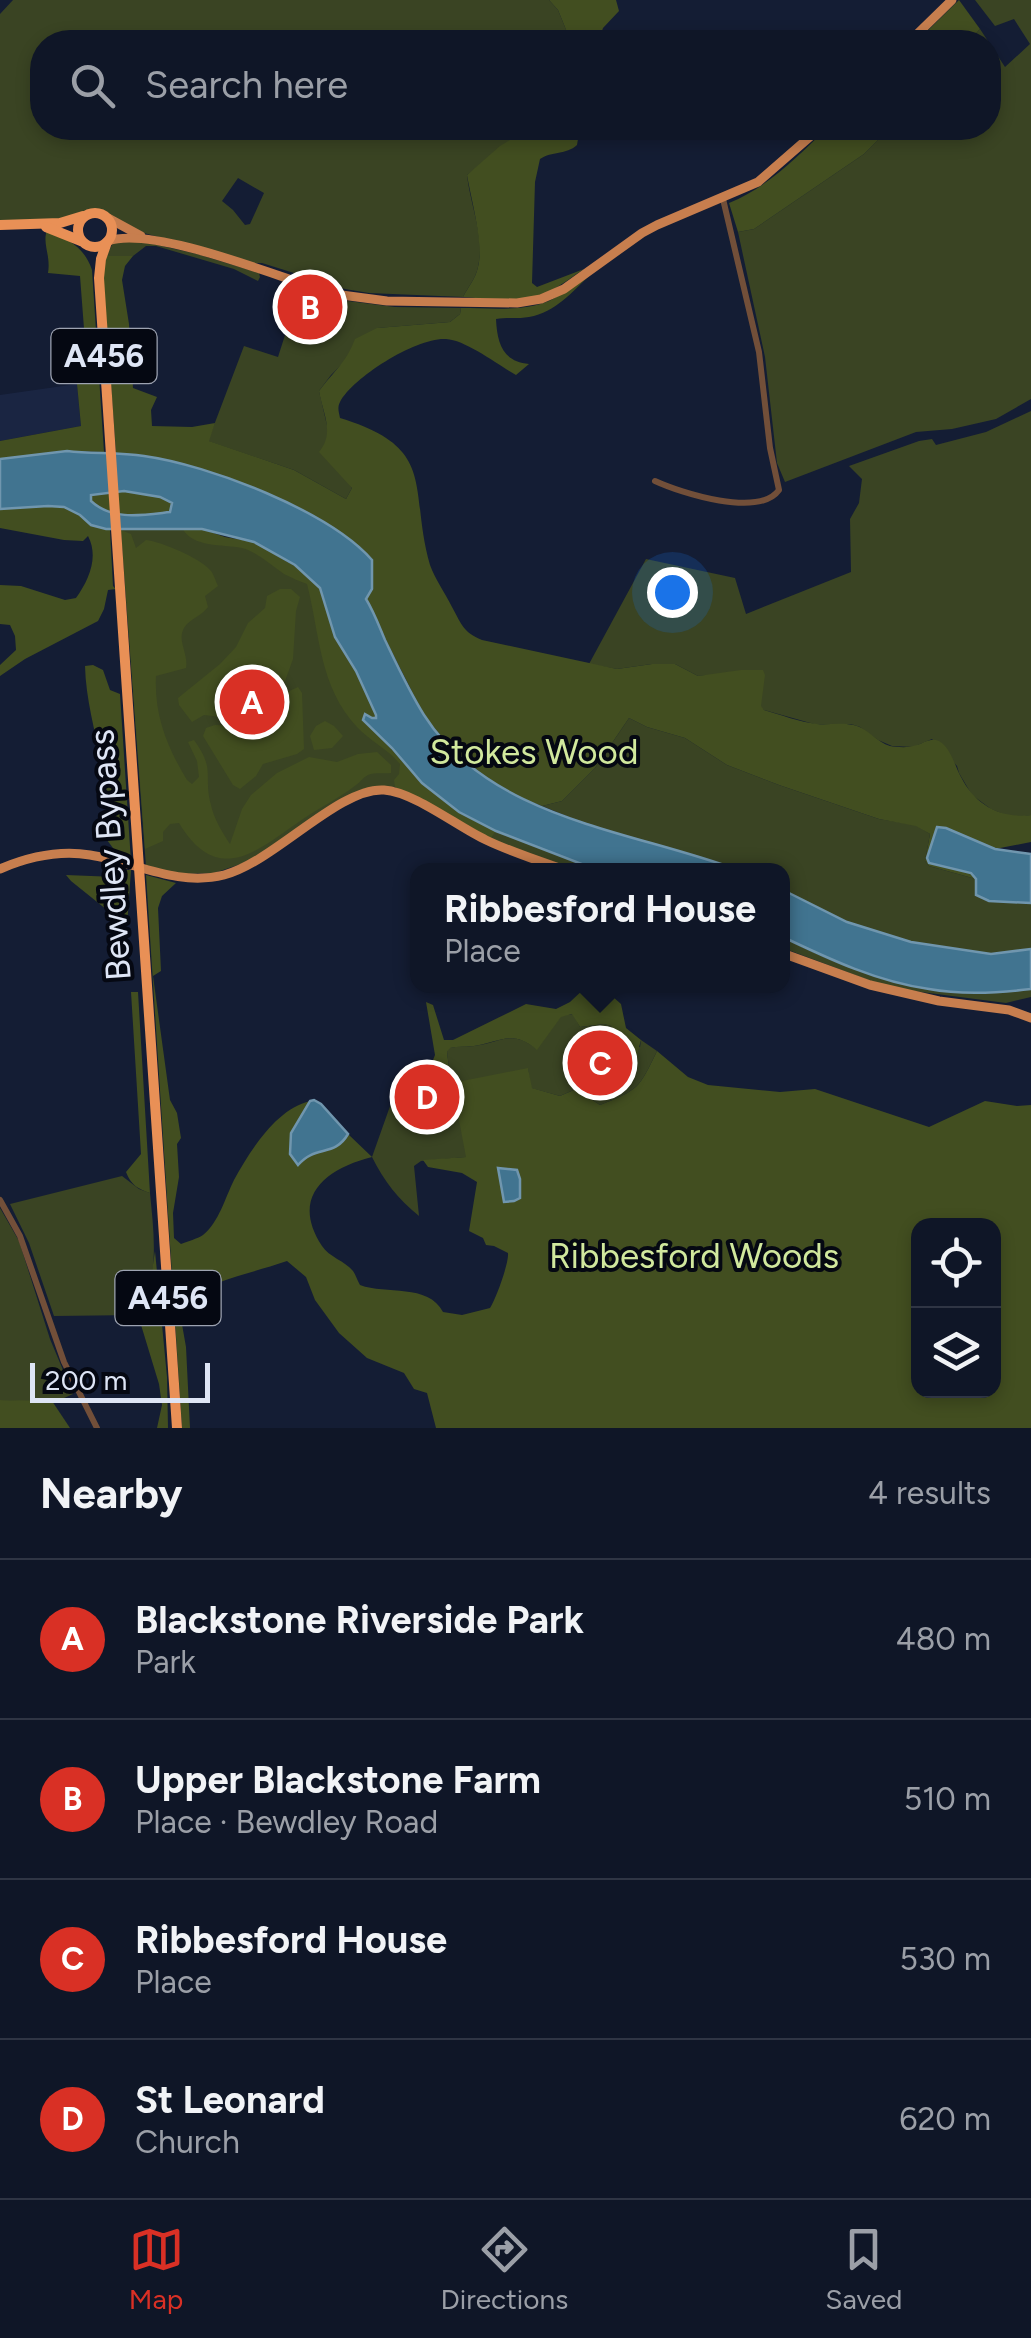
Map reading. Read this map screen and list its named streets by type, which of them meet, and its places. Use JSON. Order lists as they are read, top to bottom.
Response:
{
  "streets": {
    "highway": ["A456", "Bewdley Bypass"]
  },
  "crossings": [
    ["A456", "Bewdley Bypass"]
  ],
  "parks": ["Stokes Wood", "Ribbesford Woods"],
  "scale_bar": "200 m",
  "page": {
    "search": "Search here",
    "pins": [
      "B",
      "A",
      "C",
      "D"
    ],
    "popup": ["Ribbesford House", "Place"],
    "scale": "200 m",
    "heading": ["Nearby", "4 results"],
    "list": [
      {
        "mark": "A",
        "name": "Blackstone Riverside Park",
        "note": "Park",
        "value": "480 m"
      },
      {
        "mark": "B",
        "name": "Upper Blackstone Farm",
        "note": "Place · Bewdley Road",
        "value": "510 m"
      },
      {
        "mark": "C",
        "name": "Ribbesford House",
        "note": "Place",
        "value": "530 m"
      },
      {
        "mark": "D",
        "name": "St Leonard",
        "note": "Church",
        "value": "620 m"
      }
    ],
    "nav": ["Map", "Directions", "Saved"]
  }
}
